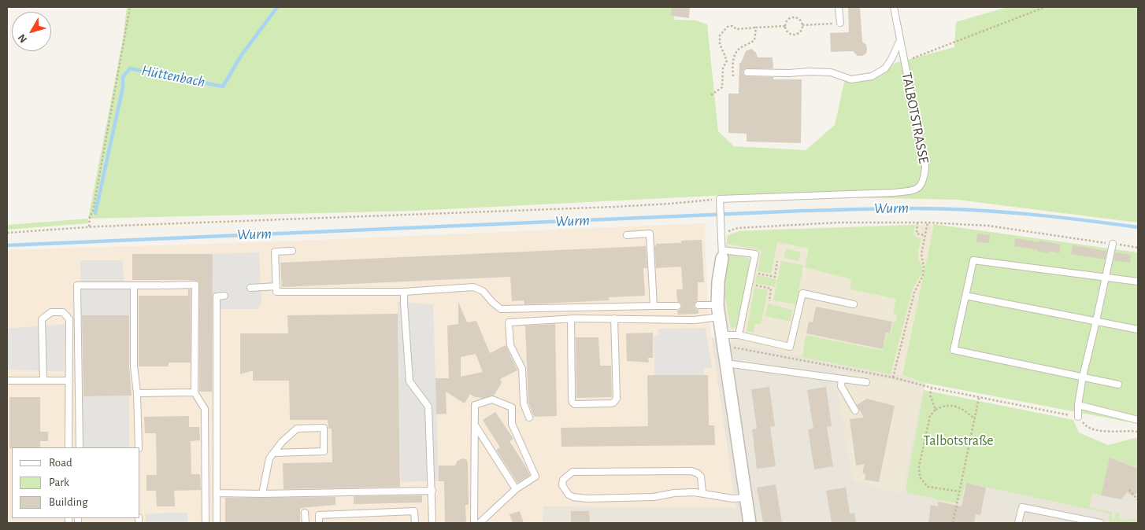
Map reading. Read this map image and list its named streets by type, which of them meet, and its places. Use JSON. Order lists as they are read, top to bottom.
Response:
{
  "streets": {
    "lane": ["TALBOTSTRASSE"]
  },
  "water": ["Hüttenbach", "Wurm"],
  "parks": ["Talbotstraße"],
  "legend": ["Road", "Park", "Building"],
  "north": "bottom left"
}
